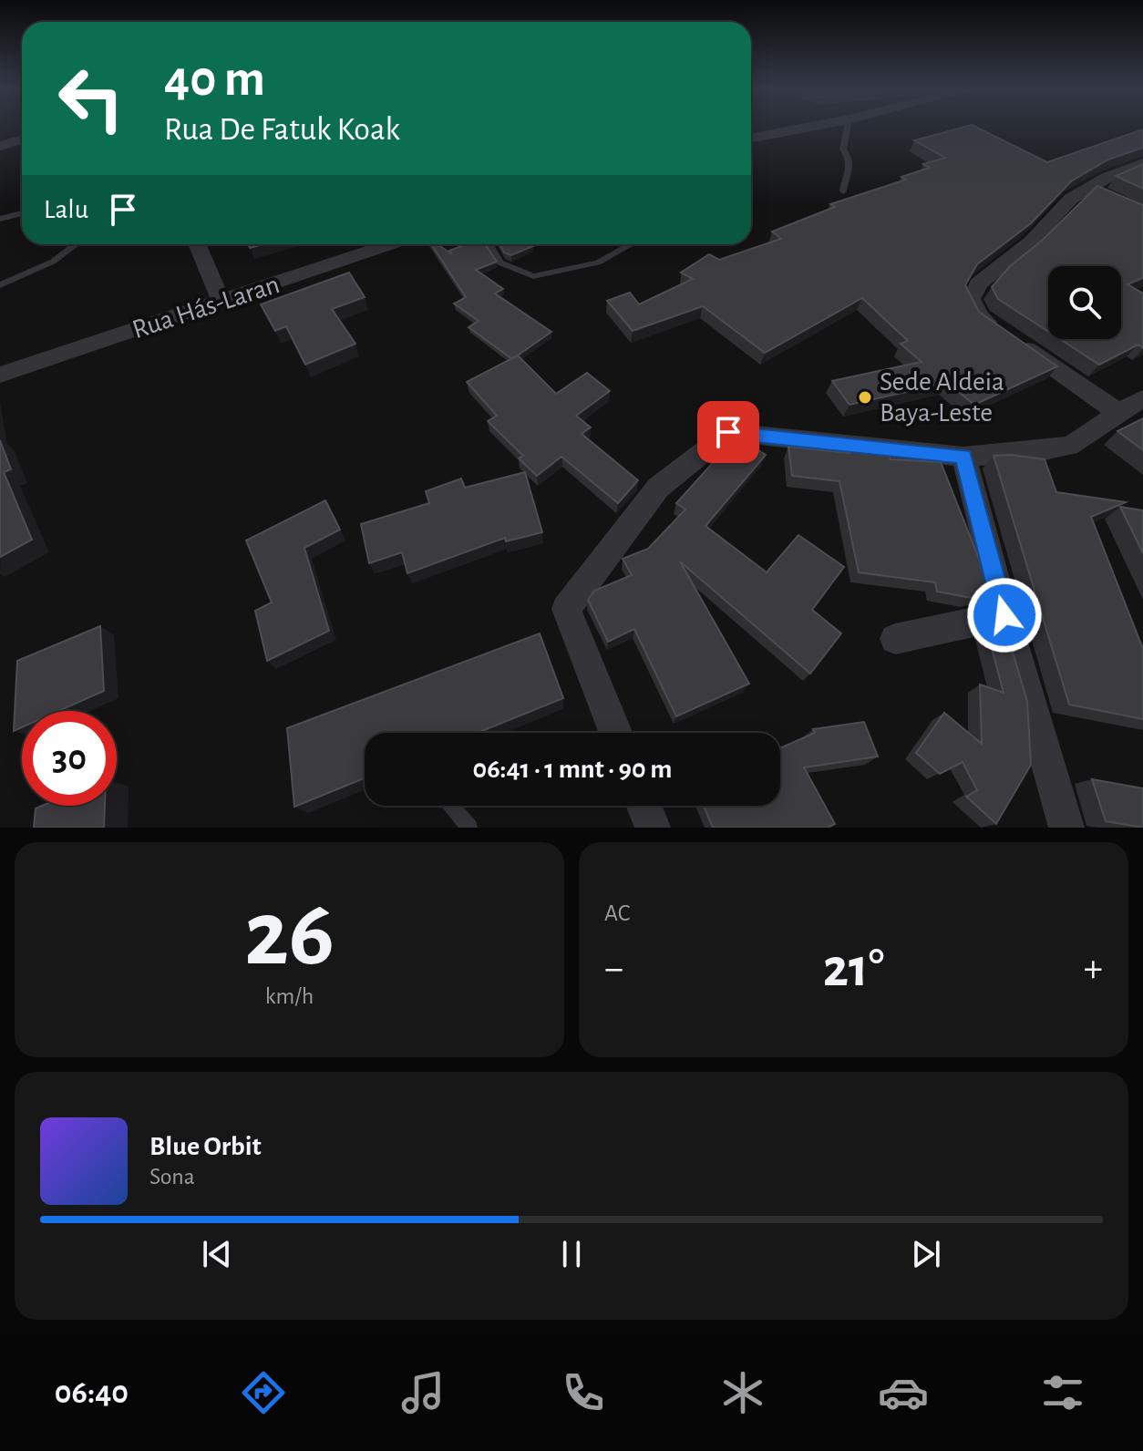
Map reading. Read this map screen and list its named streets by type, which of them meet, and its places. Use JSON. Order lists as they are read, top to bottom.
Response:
{
  "streets": {
    "street": ["Rua Hás-Laran"]
  },
  "places": ["Sede Aldeia Baya-Leste"],
  "page": {
    "turn": ["40 m", "Rua De Fatuk Koak"],
    "then": "Lalu",
    "limit": "30",
    "trip": "06:41 · 1 mnt · 90 m",
    "tile": [
      ["26", "km/h"],
      "AC"
    ],
    "heat": ["−", "21°", "+"],
    "song": ["Blue Orbit", "Sona"],
    "tabs": "06:40"
  }
}
